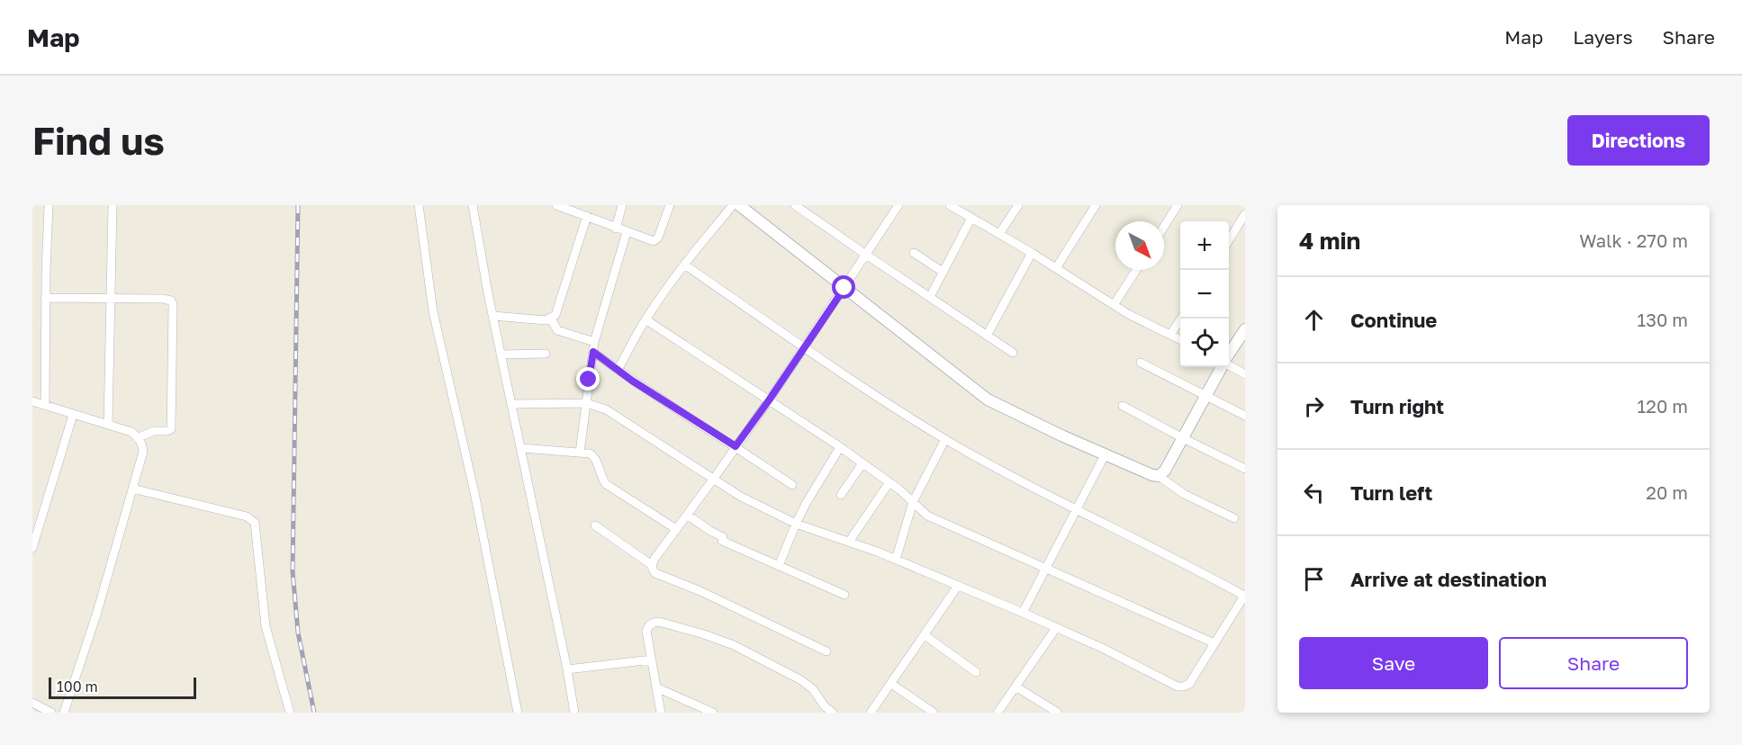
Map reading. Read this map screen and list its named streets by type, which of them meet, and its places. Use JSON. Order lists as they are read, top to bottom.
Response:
{
  "scale_bar": "100 m",
  "north": "bottom right",
  "page": {
    "header": "Map",
    "nav": ["Map", "Layers", "Share"],
    "buttons": [
      "Directions",
      ["Save", "Share"]
    ],
    "title": "Find us",
    "heading": ["4 min", "Walk · 270 m"],
    "map_buttons": ["+", "−"],
    "list": [
      ["Continue", "130 m"],
      ["Turn right", "120 m"],
      ["Turn left", "20 m"],
      "Arrive at destination"
    ],
    "scale": "100 m"
  }
}
